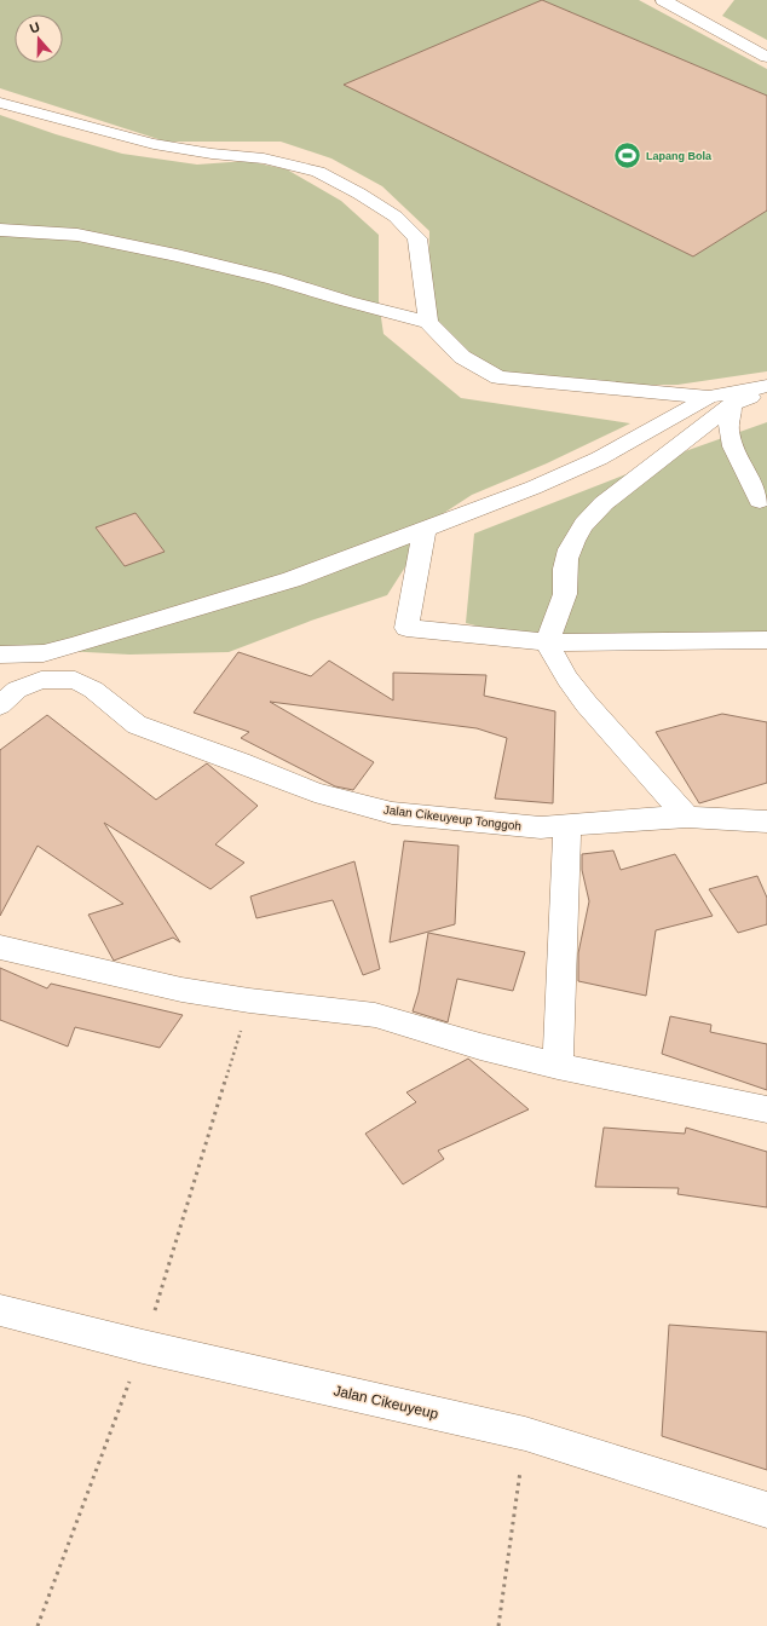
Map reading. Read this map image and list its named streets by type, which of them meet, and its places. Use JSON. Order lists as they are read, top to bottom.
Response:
{
  "streets": {
    "street": ["Jalan Cikeuyeup Tonggoh", "Jalan Cikeuyeup"]
  },
  "places": {
    "sports": ["Lapang Bola"]
  },
  "north": "top"
}
